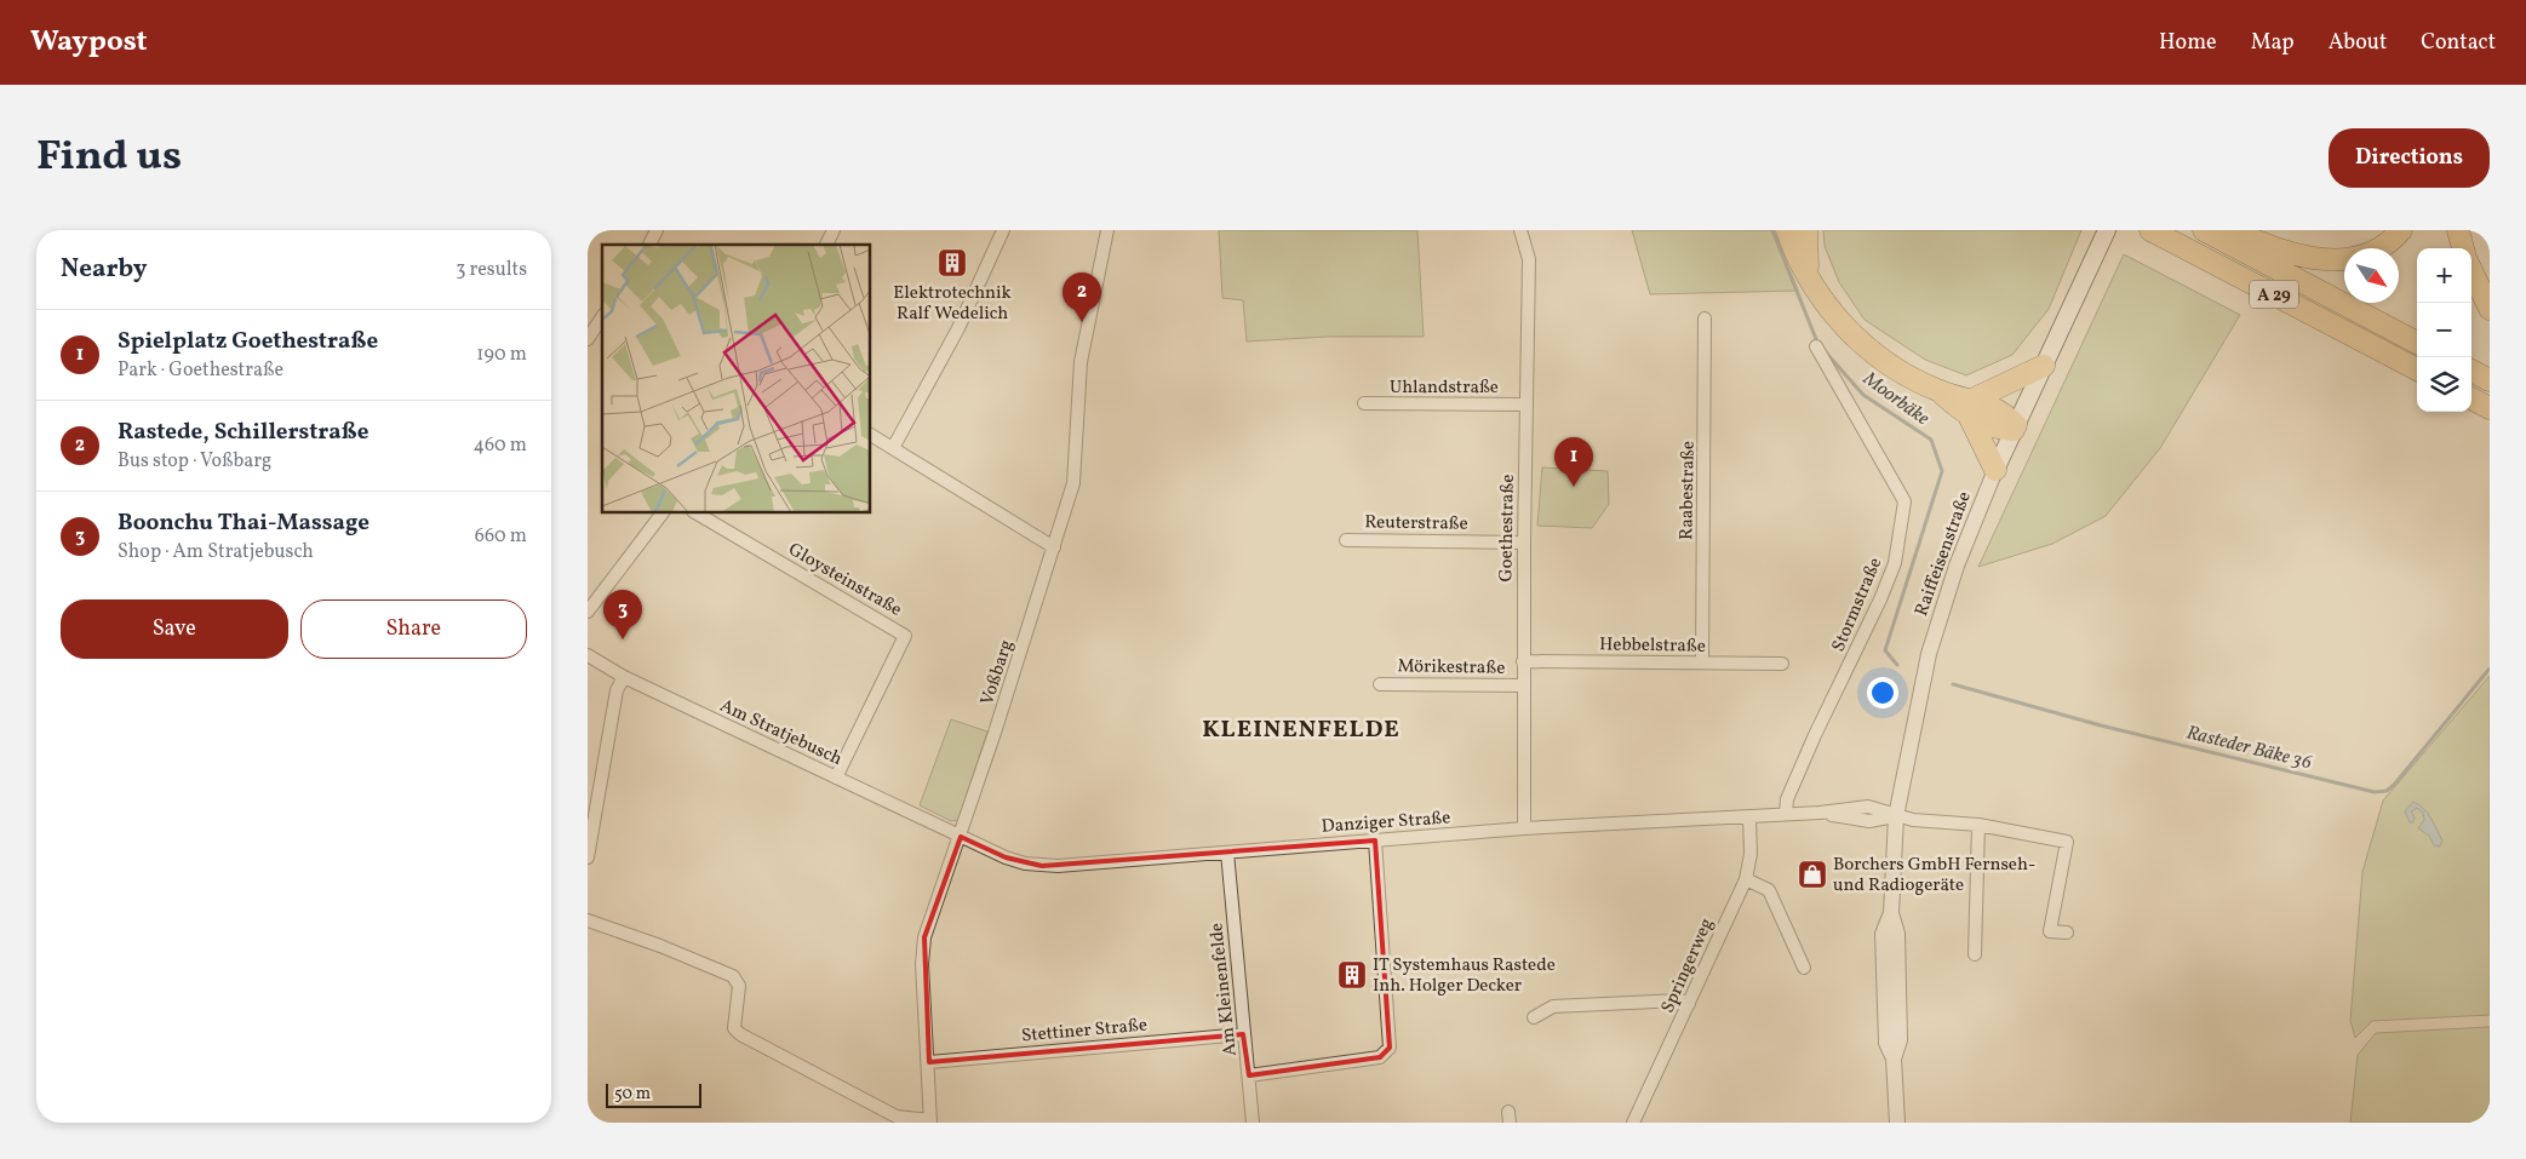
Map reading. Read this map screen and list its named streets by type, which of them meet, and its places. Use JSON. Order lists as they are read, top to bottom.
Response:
{
  "streets": {
    "highway": ["A 29"],
    "main road": ["Raiffeisenstraße"],
    "street": [
      "Uhlandstraße",
      "Raabestraße",
      "Reuterstraße",
      "Goethestraße",
      "Gloysteinstraße",
      "Stormstraße",
      "Hebbelstraße",
      "Mörikestraße",
      "Voßbarg",
      "Am Stratjebusch",
      "Danziger Straße",
      "Springerweg",
      "Am Kleinenfelde",
      "Stettiner Straße"
    ]
  },
  "crossings": [
    ["Uhlandstraße", "Goethestraße"],
    ["Raabestraße", "Hebbelstraße"],
    ["Reuterstraße", "Goethestraße"],
    ["Goethestraße", "Hebbelstraße"],
    ["Goethestraße", "Mörikestraße"],
    ["Goethestraße", "Danziger Straße"],
    ["Raiffeisenstraße", "Danziger Straße"],
    ["Gloysteinstraße", "Am Stratjebusch"],
    ["Stormstraße", "Danziger Straße"],
    ["Voßbarg", "Am Stratjebusch"],
    ["Voßbarg", "Danziger Straße"],
    ["Voßbarg", "Stettiner Straße"],
    ["Am Stratjebusch", "Danziger Straße"],
    ["Danziger Straße", "Springerweg"],
    ["Danziger Straße", "Am Kleinenfelde"],
    ["Am Kleinenfelde", "Stettiner Straße"]
  ],
  "districts": ["KLEINENFELDE"],
  "water": ["Moorbäke", "Rasteder Bäke 36"],
  "places": {
    "building": ["Elektrotechnik Ralf Wedelich", "IT Systemhaus Rastede Inh. Holger Decker"],
    "shop": ["Borchers GmbH Fernseh- und Radiogeräte"]
  },
  "scale_bar": "50 m",
  "north": "bottom right",
  "page": {
    "header": "Waypost",
    "nav": [
      "Home",
      "Map",
      "About",
      "Contact"
    ],
    "title": "Find us",
    "buttons": [
      "Directions",
      ["Save", "Share"]
    ],
    "heading": ["Nearby", "3 results"],
    "map_buttons": ["+", "−"],
    "pins": ["2", "1", "3"],
    "list": [
      {
        "mark": "1",
        "name": "Spielplatz Goethestraße",
        "note": "Park · Goethestraße",
        "value": "190 m"
      },
      {
        "mark": "2",
        "name": "Rastede, Schillerstraße",
        "note": "Bus stop · Voßbarg",
        "value": "460 m"
      },
      {
        "mark": "3",
        "name": "Boonchu Thai-Massage",
        "note": "Shop · Am Stratjebusch",
        "value": "660 m"
      }
    ],
    "scale": "50 m"
  }
}
